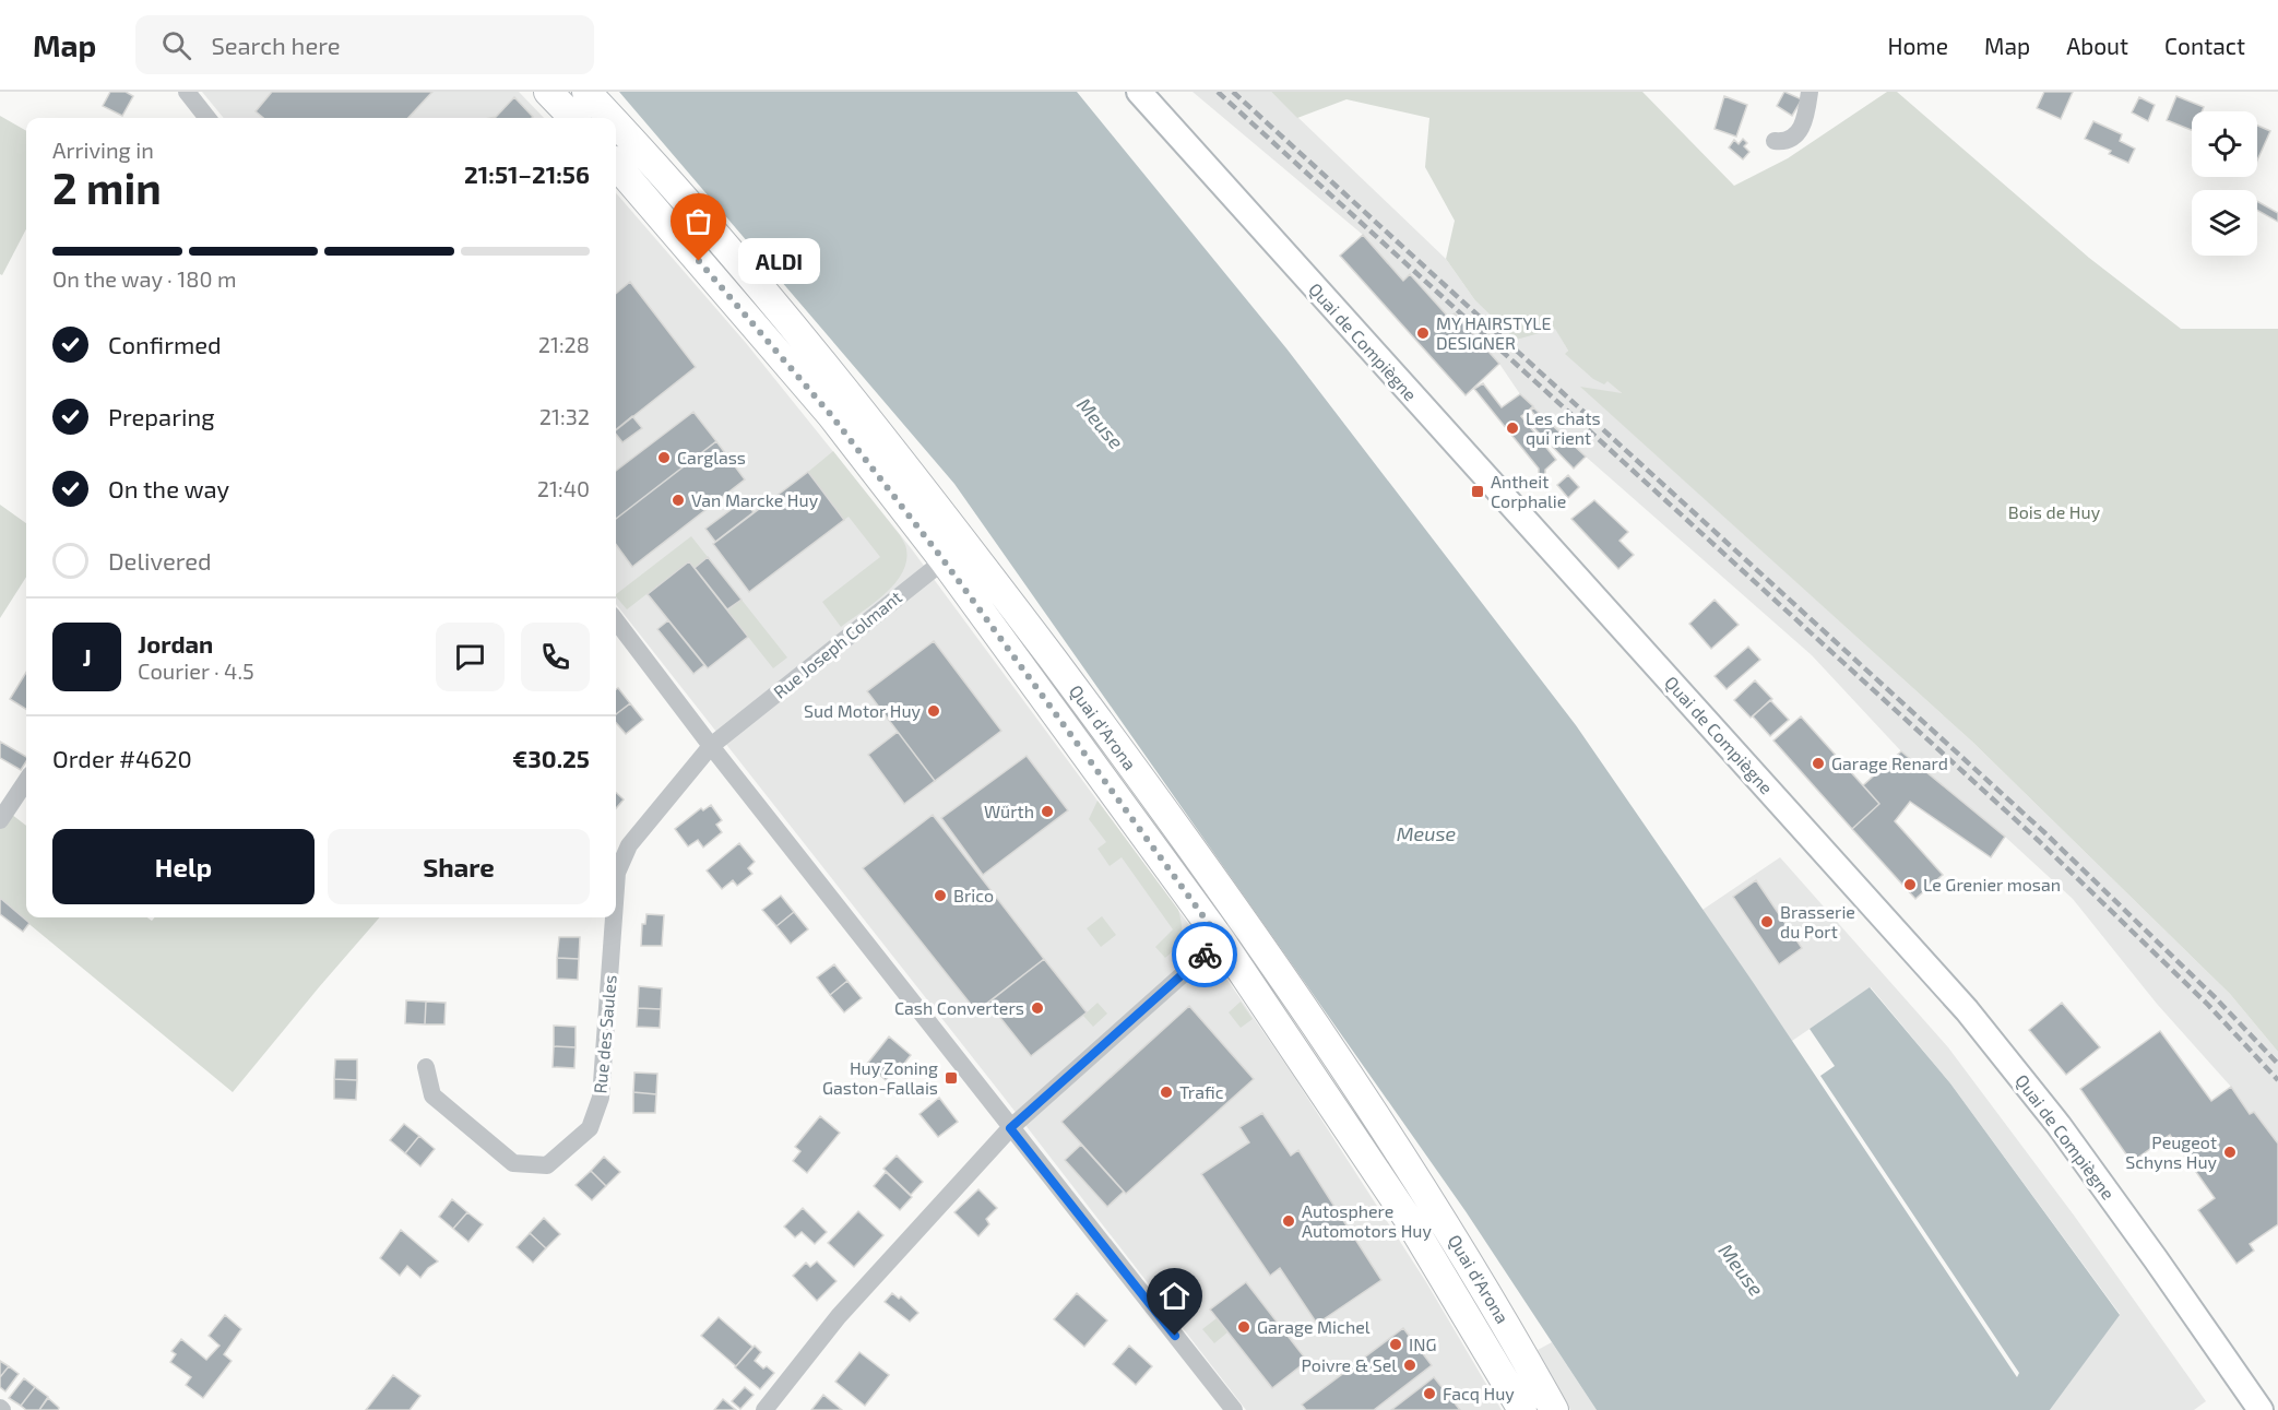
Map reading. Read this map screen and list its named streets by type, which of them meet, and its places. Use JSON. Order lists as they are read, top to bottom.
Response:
{
  "streets": {
    "main road": ["Quai de Compiègne", "Quai d'Arona"],
    "street": ["Rue Joseph Colmant", "Rue des Saules"]
  },
  "crossings": [
    ["Rue Joseph Colmant", "Quai d'Arona"],
    ["Rue Joseph Colmant", "Rue des Saules"]
  ],
  "water": ["Meuse"],
  "parks": ["Bois de Huy"],
  "places": {
    "other": [
      "ALDI",
      "MY HAIRSTYLE DESIGNER",
      "Les chats qui rient",
      "Carglass",
      "Van Marcke Huy",
      "Sud Motor Huy",
      "Garage Renard",
      "Würth",
      "Le Grenier mosan",
      "Brico",
      "Brasserie du Port",
      "Cash Converters",
      "Trafic",
      "Peugeot Schyns Huy",
      "Autosphere Automotors Huy",
      "Garage Michel",
      "ING",
      "Poivre & Sel",
      "Facq Huy"
    ],
    "transit": ["Antheit Corphalie", "Huy Zoning Gaston-Fallais"]
  },
  "page": {
    "header": "Map",
    "search": "Search here",
    "nav": [
      "Home",
      "Map",
      "About",
      "Contact"
    ],
    "heading": ["2 min", "Arriving in", "21:51–21:56"],
    "panel": [
      "Jordan",
      "Courier · 4.5",
      "Order #4620",
      "€30.25"
    ],
    "bar": "On the way · 180 m",
    "bubble": "ALDI",
    "list": [
      ["Confirmed", "21:28"],
      ["Preparing", "21:32"],
      ["On the way", "21:40"],
      "Delivered"
    ],
    "round": "J",
    "buttons": ["Help", "Share"]
  }
}
